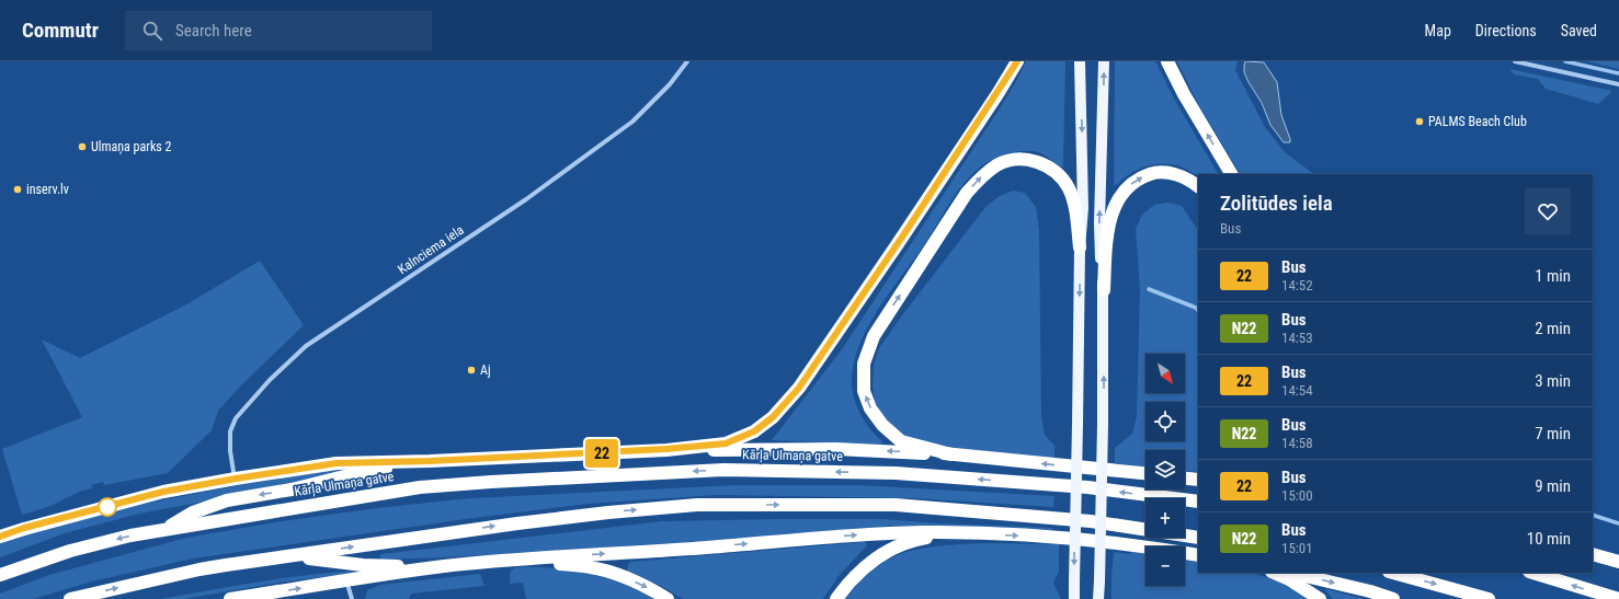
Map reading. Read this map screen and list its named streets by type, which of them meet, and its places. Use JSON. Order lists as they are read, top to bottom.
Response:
{
  "streets": {
    "highway": ["Kārļa Ulmaņa gatve"],
    "street": ["Kalnciema iela"]
  },
  "places": [
    "PALMS Beach Club",
    "Ulmaņa parks 2",
    "inserv.lv",
    "Aj"
  ],
  "lines": ["bus line 22"],
  "north": "bottom right",
  "page": {
    "header": "Commutr",
    "search": "Search here",
    "nav": ["Map", "Directions", "Saved"],
    "on_map": "22",
    "heading": ["Zolitūdes iela", "Bus"],
    "list": [
      {
        "mark": "22",
        "name": "Bus",
        "note": "14:52",
        "value": "1 min"
      },
      {
        "mark": "N22",
        "name": "Bus",
        "note": "14:53",
        "value": "2 min"
      },
      {
        "mark": "22",
        "name": "Bus",
        "note": "14:54",
        "value": "3 min"
      },
      {
        "mark": "N22",
        "name": "Bus",
        "note": "14:58",
        "value": "7 min"
      },
      {
        "mark": "22",
        "name": "Bus",
        "note": "15:00",
        "value": "9 min"
      },
      {
        "mark": "N22",
        "name": "Bus",
        "note": "15:01",
        "value": "10 min"
      }
    ],
    "map_buttons": ["+", "−"]
  }
}
